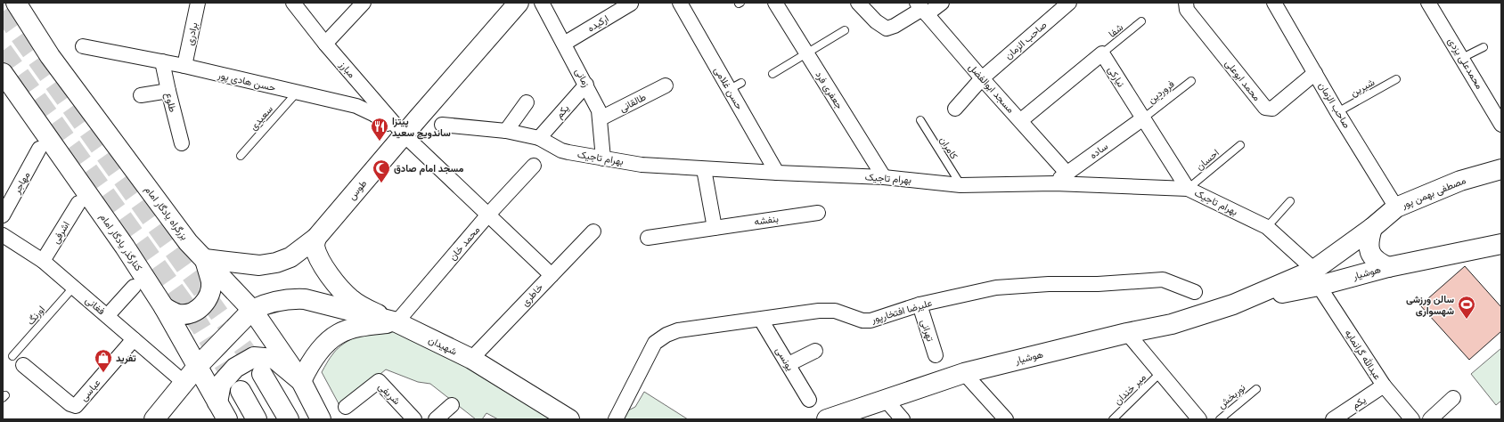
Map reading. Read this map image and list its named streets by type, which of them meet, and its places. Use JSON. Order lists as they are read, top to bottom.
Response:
{
  "streets": {
    "main road": [
      "طوس",
      "مصطفی بهمن پور",
      "بزرگراه یادگار امام",
      "کنارگذر یادگار امام",
      "هوشیار",
      "شهیدان"
    ],
    "street": [
      "ارکیده",
      "برادری",
      "صاحب الزمان",
      "محمدعلی یزدی",
      "مبارز",
      "نیارکی",
      "زمانی",
      "محمد ابوعلی",
      "حسن هادی پور",
      "حسن غلامی",
      "مسجد ابوالفضل",
      "جعفری فرد",
      "طلوع",
      "طالقانی",
      "یکم",
      "ساده",
      "بهرام تاجیک",
      "مهاجر",
      "بنفشه",
      "اشرفی",
      "محمد خان",
      "خاطری",
      "فغانی",
      "علیرضا افتخارپور",
      "تهرانی",
      "عبدالله گرانمایه",
      "یونسی",
      "عباسی",
      "شریفی"
    ],
    "lane": [
      "شفا",
      "شیرین",
      "فروردین",
      "سعیدی",
      "کامران",
      "احسان",
      "اورنگ",
      "میر خندان",
      "نوربخش"
    ]
  },
  "crossings": [
    ["ارکیده", "زمانی"],
    ["شفا", "نیارکی"],
    ["برادری", "حسن هادی پور"],
    ["صاحب الزمان", "محمد ابوعلی"],
    ["صاحب الزمان", "شیرین"],
    ["صاحب الزمان", "مسجد ابوالفضل"],
    ["صاحب الزمان", "مصطفی بهمن پور"],
    ["مبارز", "حسن هادی پور"],
    ["مبارز", "طوس"],
    ["نیارکی", "فروردین"],
    ["نیارکی", "ساده"],
    ["نیارکی", "بهرام تاجیک"],
    ["نیارکی", "احسان"],
    ["زمانی", "طالقانی"],
    ["زمانی", "یکم"],
    ["زمانی", "بهرام تاجیک"],
    ["حسن هادی پور", "طلوع"],
    ["حسن هادی پور", "سعیدی"],
    ["حسن هادی پور", "طوس"],
    ["حسن غلامی", "بهرام تاجیک"],
    ["مسجد ابوالفضل", "ساده"],
    ["جعفری فرد", "بهرام تاجیک"],
    ["فروردین", "ساده"],
    ["یکم", "بهرام تاجیک"],
    ["یکم", "عبدالله گرانمایه"],
    ["کامران", "بهرام تاجیک"],
    ["ساده", "بهرام تاجیک"],
    ["بهرام تاجیک", "احسان"],
    ["بهرام تاجیک", "مصطفی بهمن پور"],
    ["بهرام تاجیک", "هوشیار"],
    ["بهرام تاجیک", "عبدالله گرانمایه"],
    ["طوس", "بزرگراه یادگار امام"],
    ["مصطفی بهمن پور", "هوشیار"],
    ["مصطفی بهمن پور", "عبدالله گرانمایه"],
    ["بزرگراه یادگار امام", "شهیدان"],
    ["اشرفی", "فغانی"],
    ["محمد خان", "شهیدان"],
    ["هوشیار", "عبدالله گرانمایه"],
    ["خاطری", "شهیدان"],
    ["فغانی", "اورنگ"],
    ["فغانی", "عباسی"],
    ["علیرضا افتخارپور", "تهرانی"],
    ["علیرضا افتخارپور", "یونسی"],
    ["اورنگ", "عباسی"]
  ],
  "places": {
    "restaurant": ["پیتزا ساندویچ سعید"],
    "mosque": ["مسجد امام صادق"],
    "sports": ["سالن ورزشی شهسواری"],
    "shop": ["تفرید"]
  }
}
